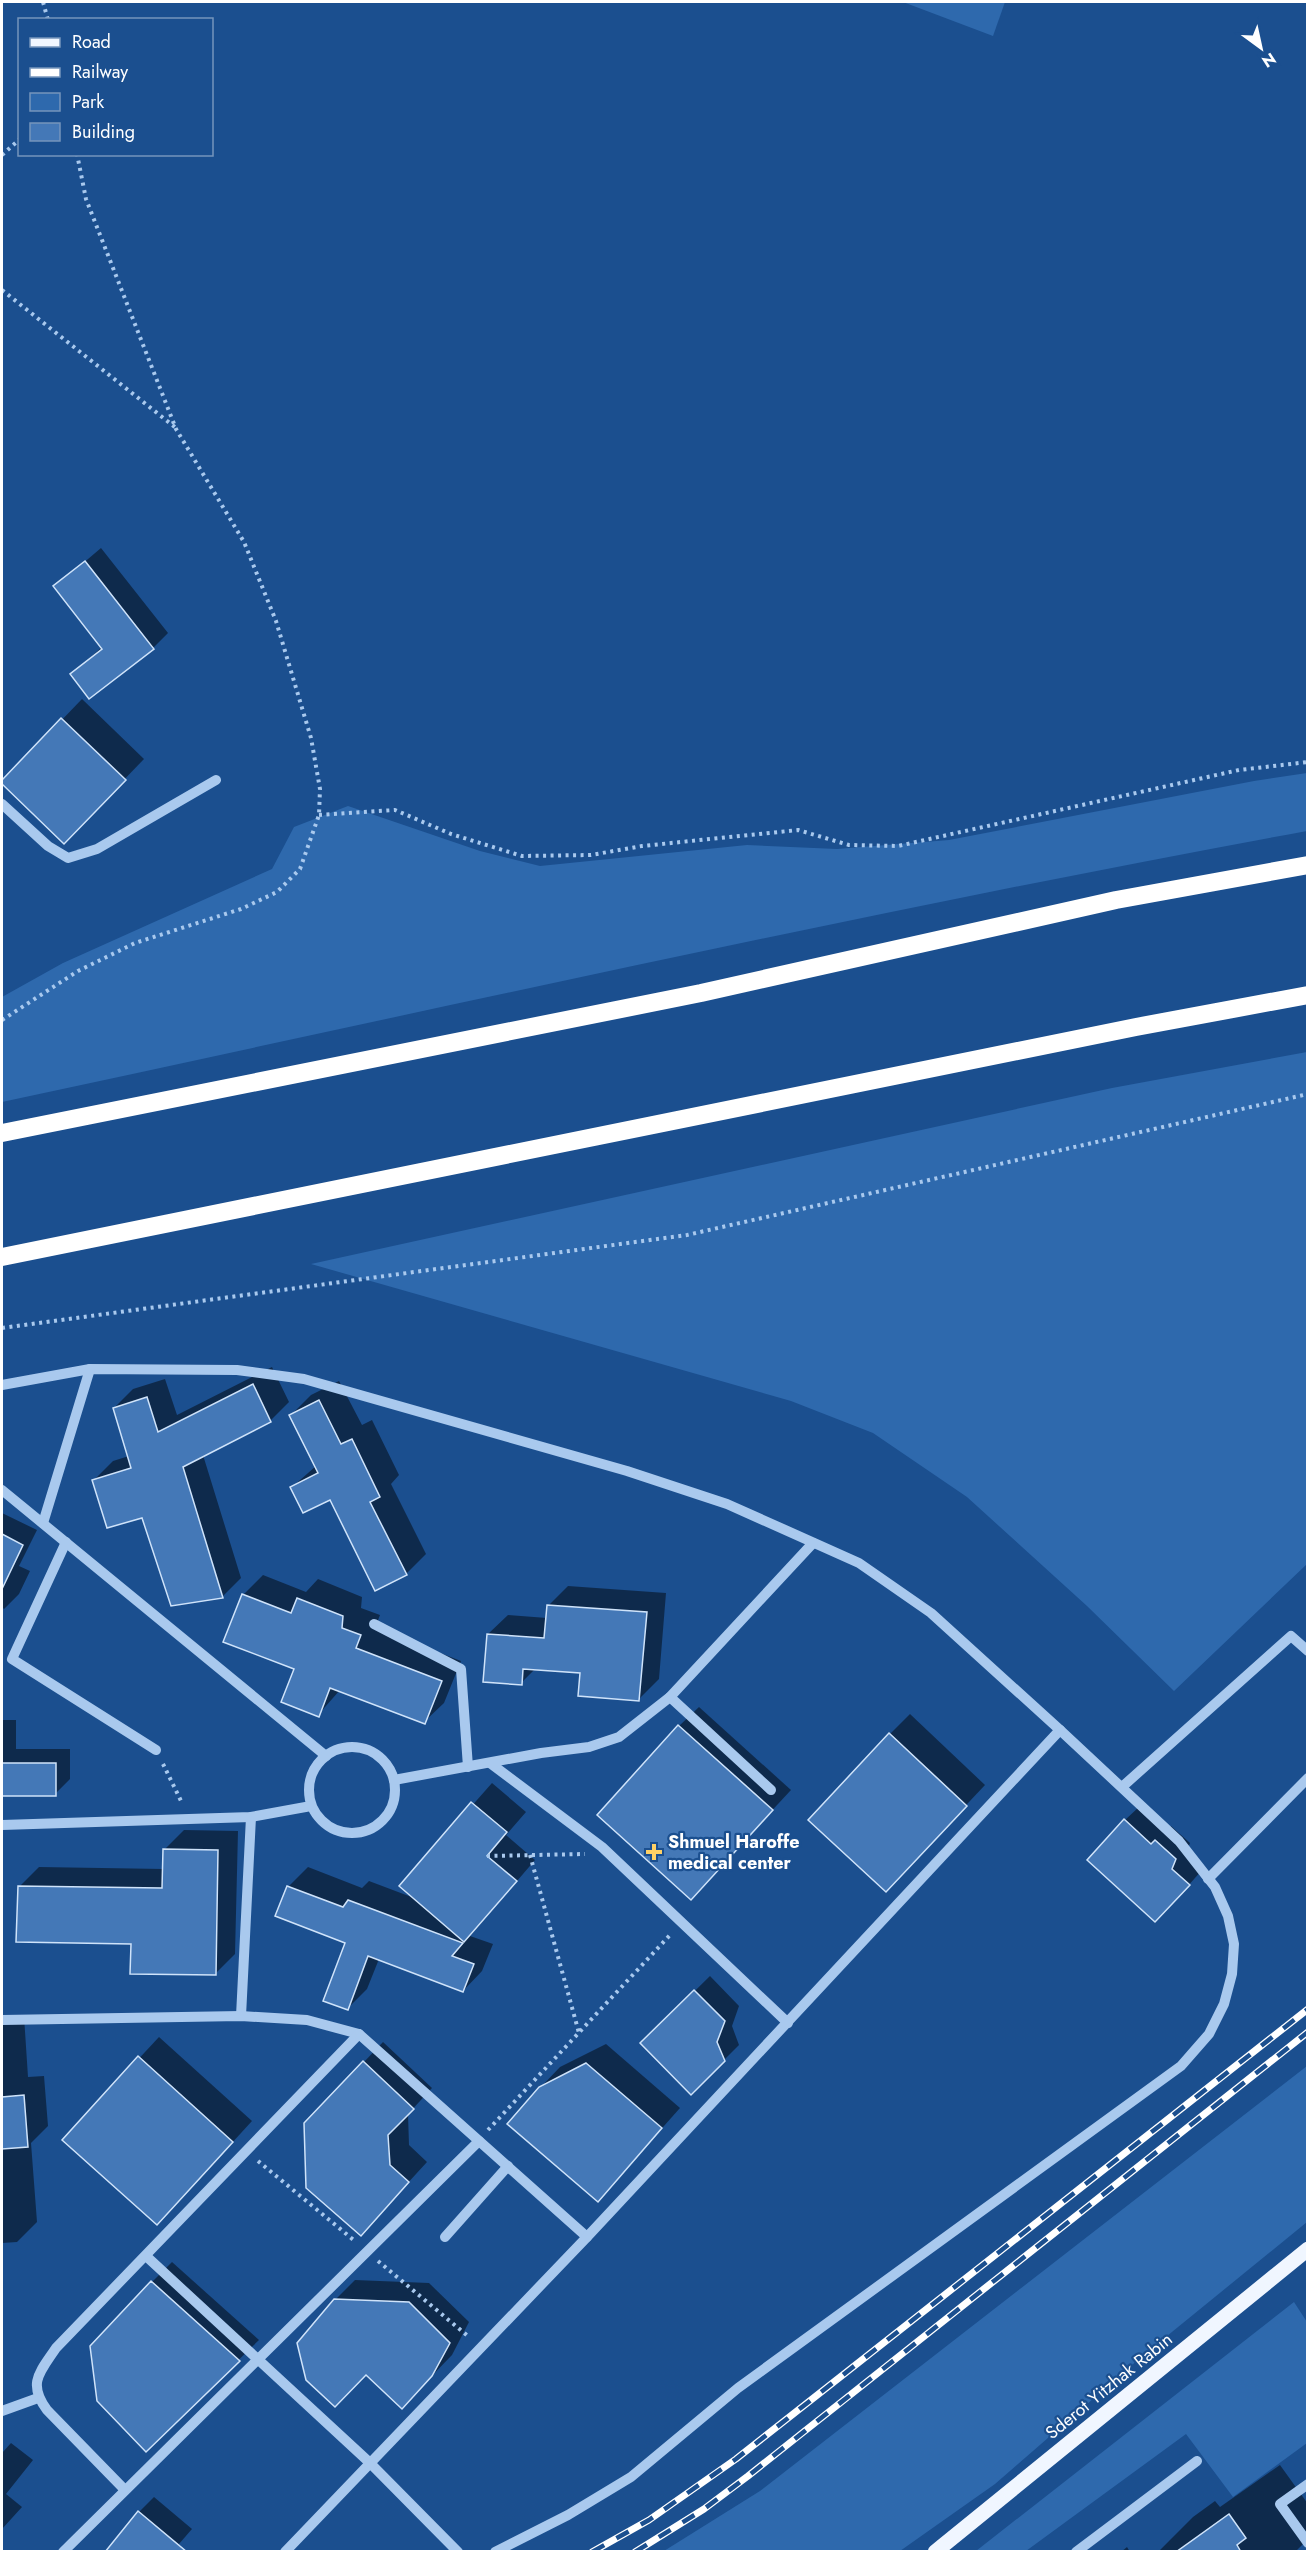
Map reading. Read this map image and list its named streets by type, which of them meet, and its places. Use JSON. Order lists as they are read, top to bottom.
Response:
{
  "streets": {
    "main road": ["Sderot Yitzhak Rabin"]
  },
  "places": {
    "health": ["Shmuel Haroffe medical center"]
  },
  "legend": [
    "Road",
    "Railway",
    "Park",
    "Building"
  ],
  "north": "bottom right"
}
